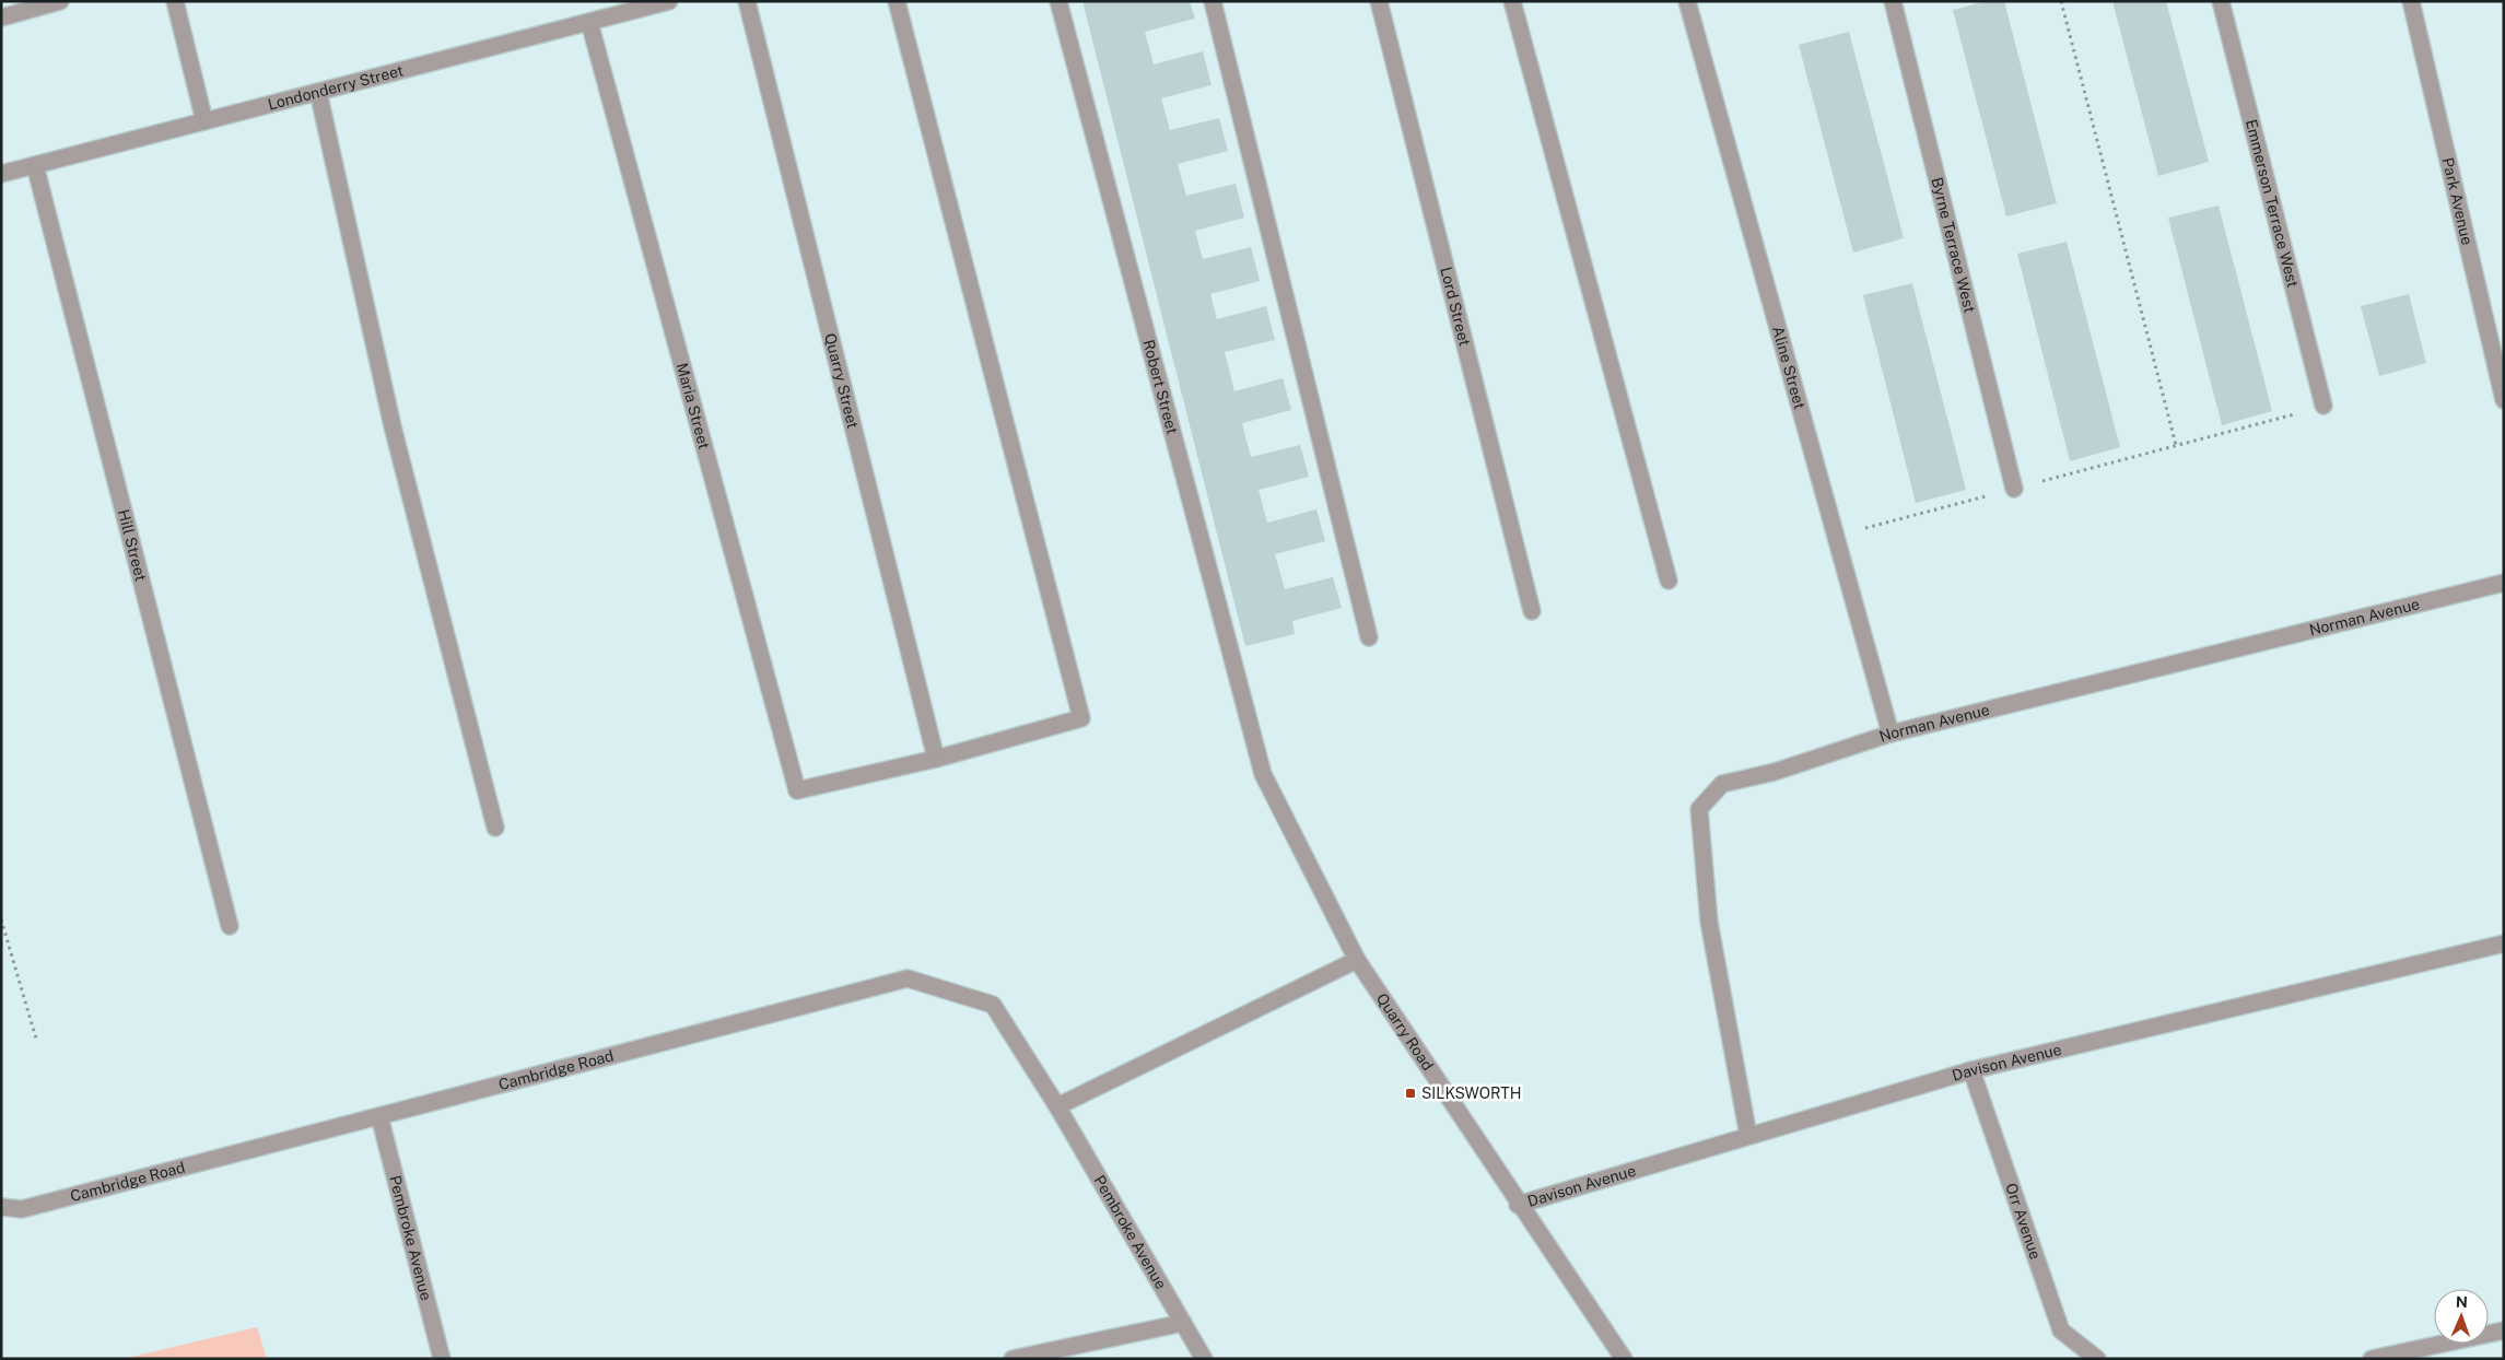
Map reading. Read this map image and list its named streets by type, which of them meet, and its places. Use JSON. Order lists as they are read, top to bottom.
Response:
{
  "streets": {
    "street": [
      "Londonderry Street",
      "Park Avenue",
      "Emmerson Terrace West",
      "Byrne Terrace West",
      "Lord Street",
      "Aline Street",
      "Quarry Street",
      "Robert Street",
      "Maria Street",
      "Hill Street",
      "Norman Avenue",
      "Quarry Road",
      "Davison Avenue",
      "Cambridge Road",
      "Orr Avenue",
      "Pembroke Avenue"
    ]
  },
  "crossings": [
    ["Londonderry Street", "Maria Street"],
    ["Londonderry Street", "Hill Street"],
    ["Aline Street", "Norman Avenue"],
    ["Quarry Street", "Maria Street"],
    ["Robert Street", "Quarry Road"],
    ["Norman Avenue", "Davison Avenue"],
    ["Quarry Road", "Davison Avenue"],
    ["Davison Avenue", "Orr Avenue"],
    ["Cambridge Road", "Pembroke Avenue"]
  ],
  "places": {
    "transit": ["SILKSWORTH"]
  },
  "north": "top"
}
